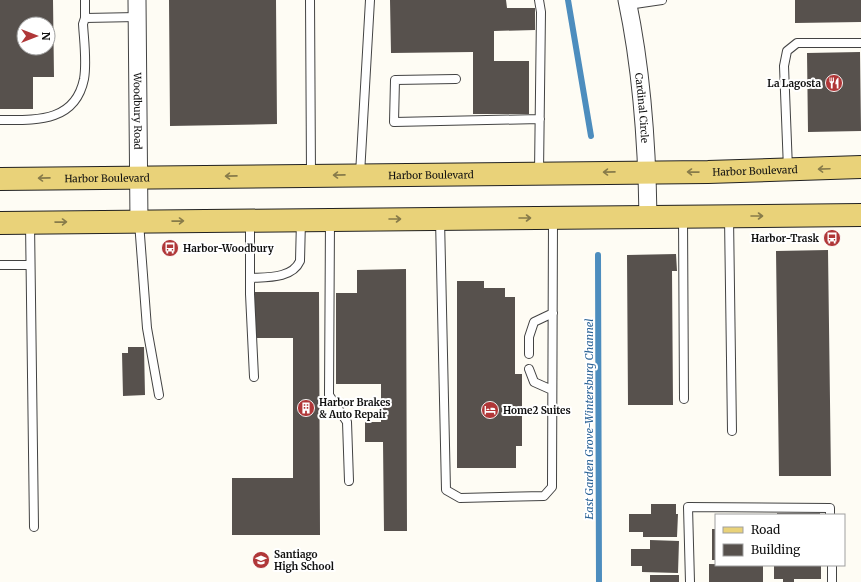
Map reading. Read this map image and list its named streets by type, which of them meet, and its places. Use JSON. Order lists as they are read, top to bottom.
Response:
{
  "streets": {
    "main road": ["Harbor Boulevard"],
    "street": ["Cardinal Circle", "Woodbury Road"]
  },
  "crossings": [
    ["Cardinal Circle", "Harbor Boulevard"],
    ["Woodbury Road", "Harbor Boulevard"]
  ],
  "water": ["East Garden Grove-Wintersburg Channel"],
  "places": {
    "restaurant": ["La Lagosta"],
    "bus stop": ["Harbor-Trask", "Harbor-Woodbury"],
    "building": ["Harbor Brakes & Auto Repair"],
    "hotel": ["Home2 Suites"],
    "school or university": ["Santiago High School"]
  },
  "legend": ["Road", "Building"],
  "north": "right"
}
